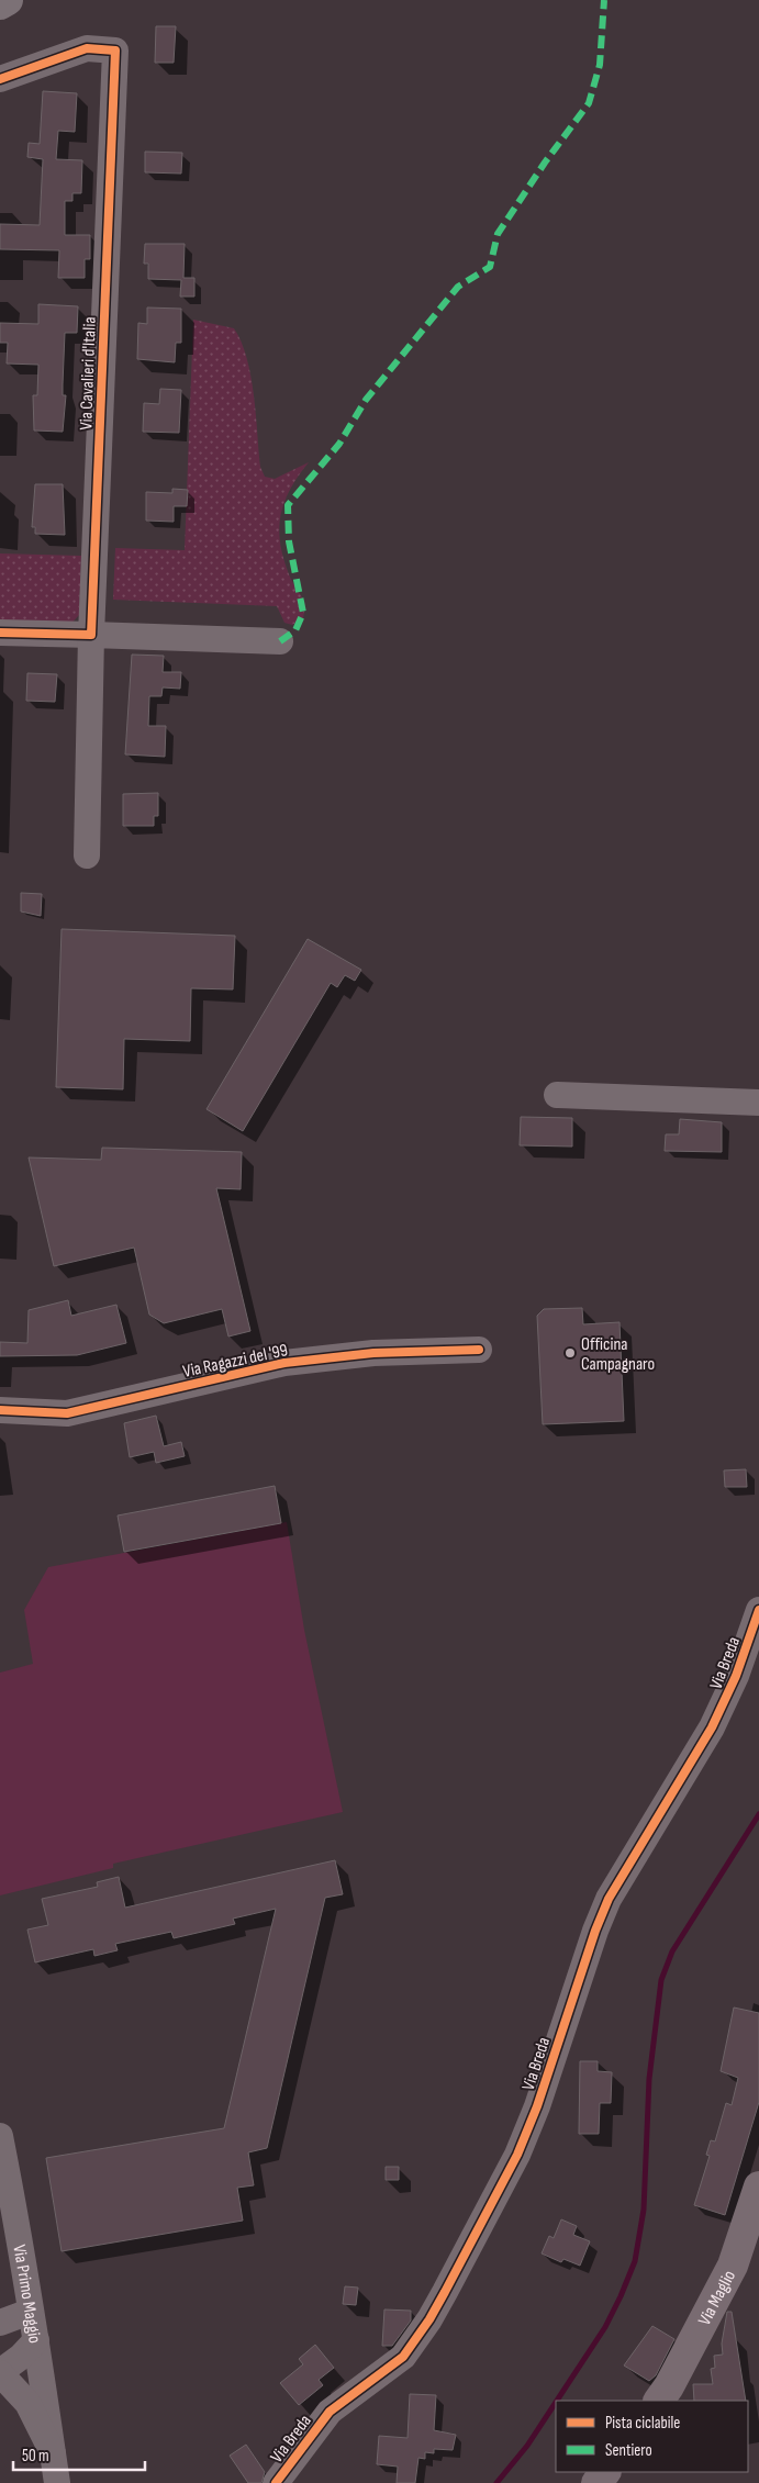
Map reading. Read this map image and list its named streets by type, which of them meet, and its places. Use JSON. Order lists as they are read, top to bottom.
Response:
{
  "streets": {
    "main road": ["Via Maglio"],
    "street": [
      "Via Cavalieri d'Italia",
      "Via Ragazzi del '99",
      "Via Breda",
      "Via Primo Maggio"
    ]
  },
  "places": ["Officina Campagnaro"],
  "legend": ["Pista ciclabile", "Sentiero"],
  "scale_bar": "50 m"
}
